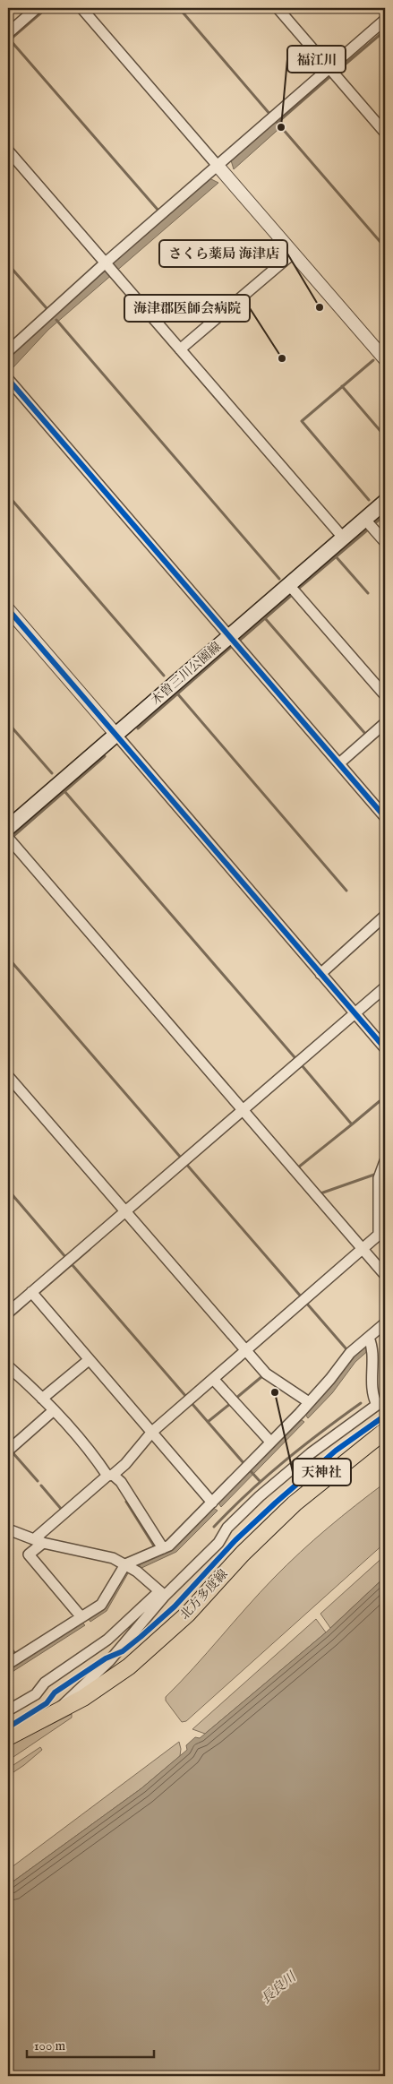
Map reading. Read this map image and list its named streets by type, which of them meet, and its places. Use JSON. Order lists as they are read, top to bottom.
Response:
{
  "streets": {
    "main road": ["木曽三川公園線", "北方多度線"]
  },
  "water": ["長良川"],
  "places": [
    "福江川",
    "さくら薬局 海津店",
    "海津郡医師会病院",
    "天神社"
  ],
  "scale_bar": "100 m"
}
